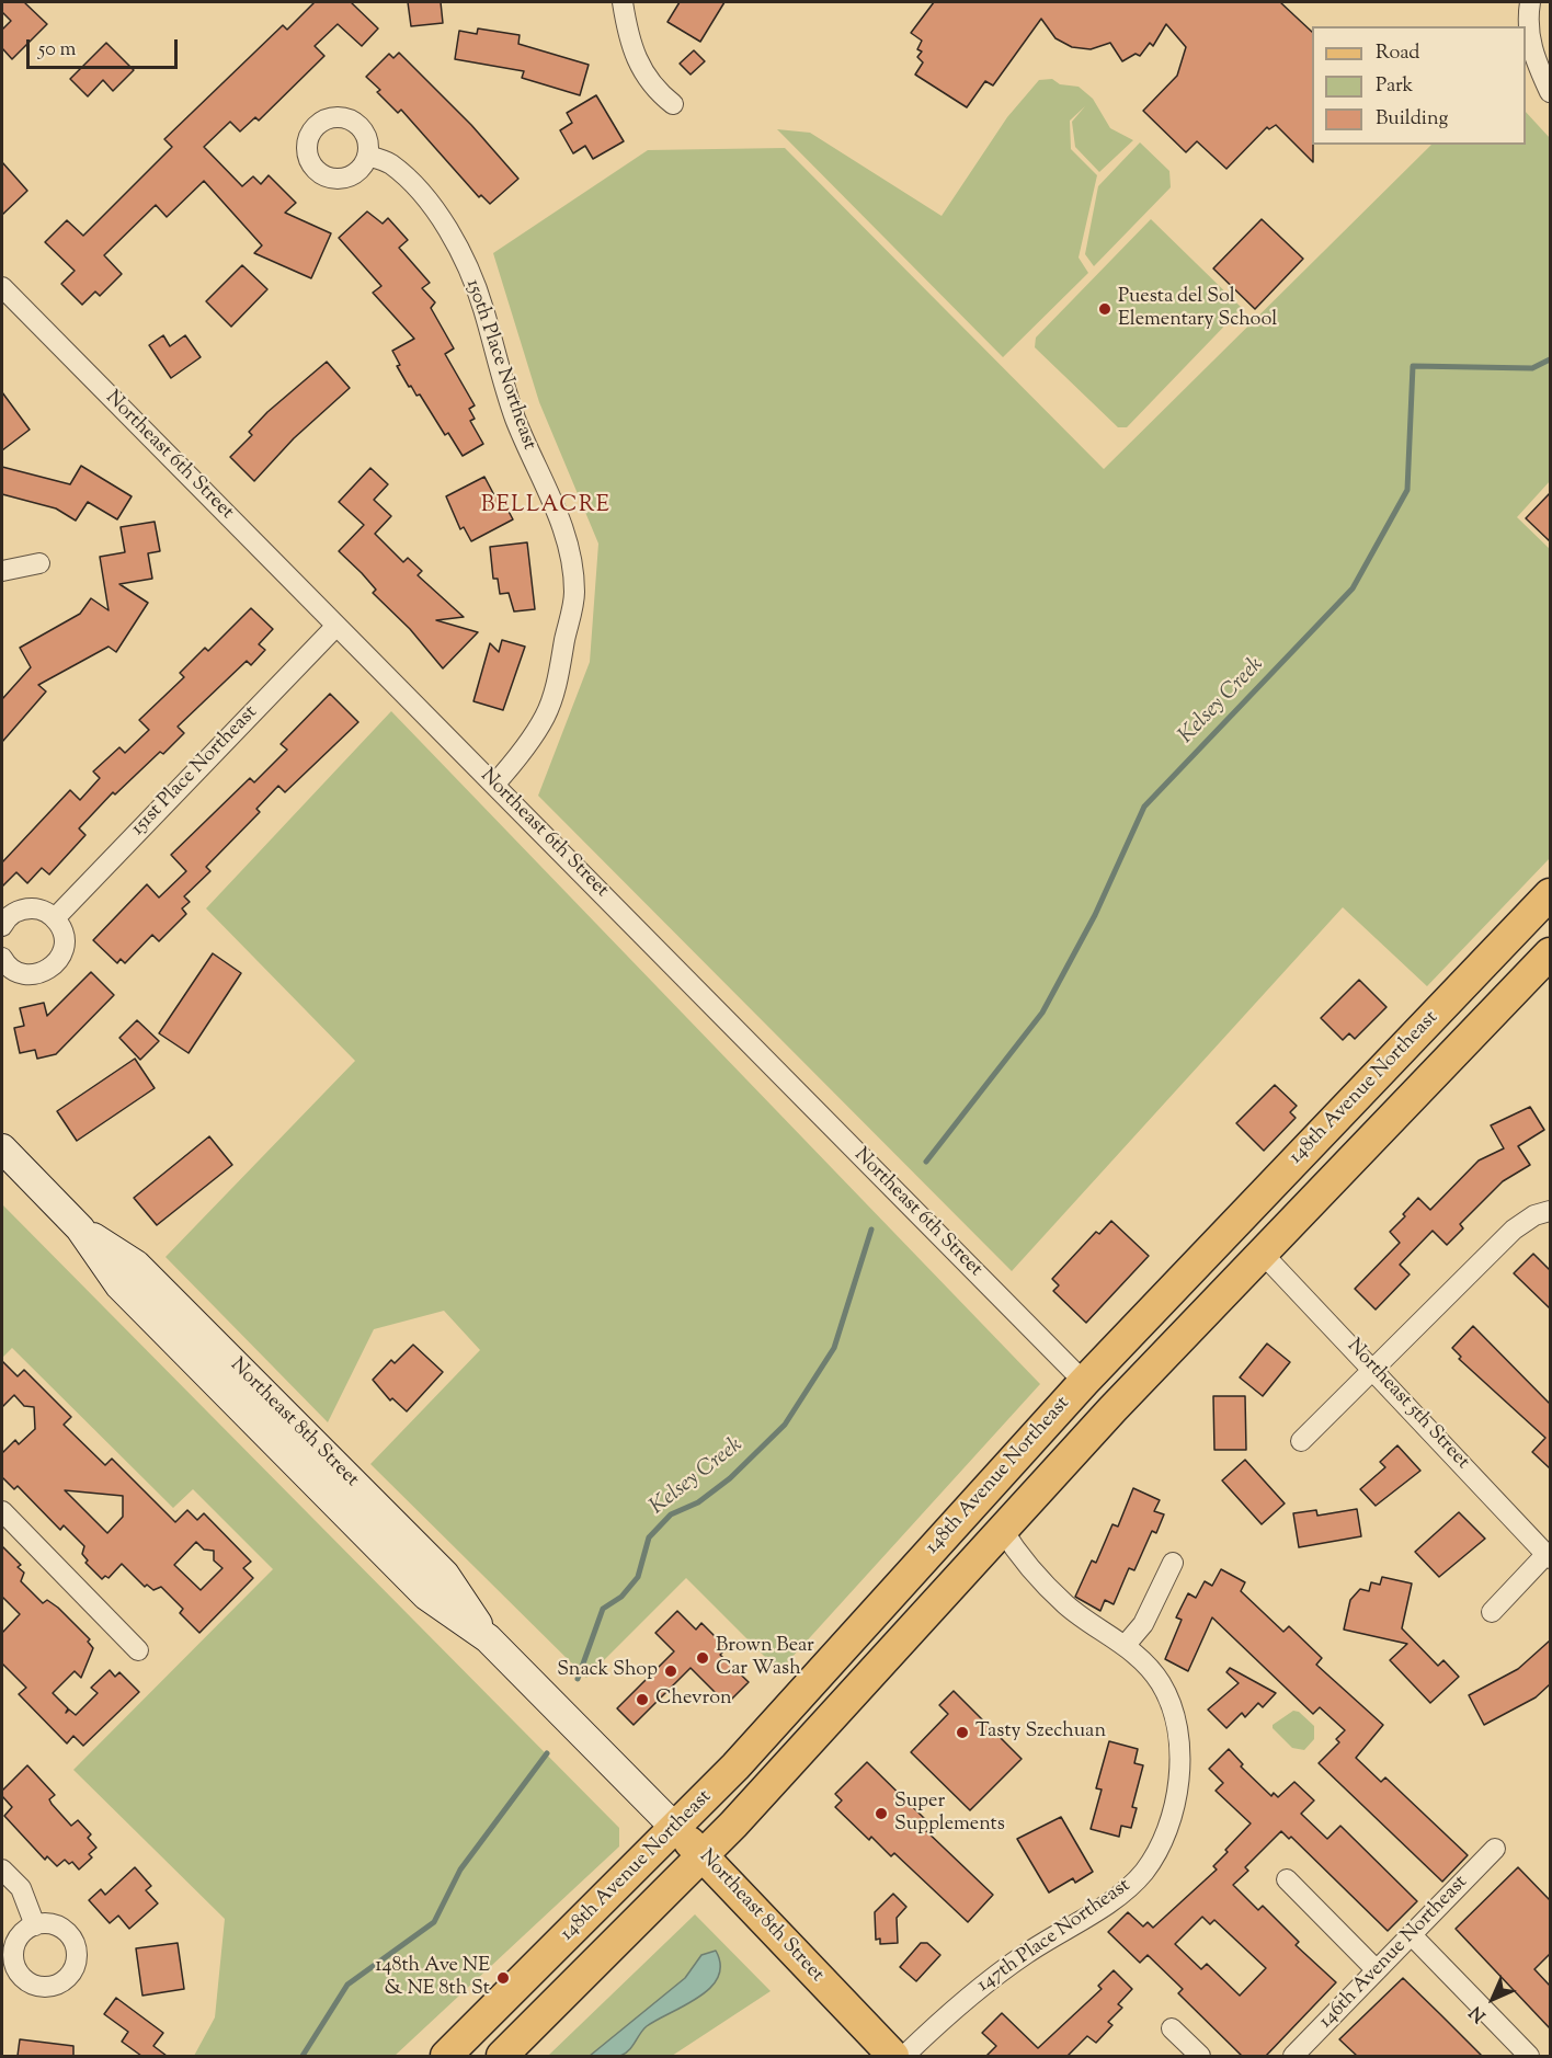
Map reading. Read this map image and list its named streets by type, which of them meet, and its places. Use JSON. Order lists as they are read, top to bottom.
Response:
{
  "streets": {
    "main road": ["148th Avenue Northeast", "Northeast 8th Street"],
    "street": [
      "150th Place Northeast",
      "Northeast 6th Street",
      "151st Place Northeast",
      "Northeast 5th Street",
      "147th Place Northeast",
      "146th Avenue Northeast"
    ]
  },
  "crossings": [
    ["150th Place Northeast", "Northeast 6th Street"],
    ["Northeast 6th Street", "151st Place Northeast"],
    ["Northeast 6th Street", "148th Avenue Northeast"],
    ["148th Avenue Northeast", "Northeast 5th Street"],
    ["148th Avenue Northeast", "Northeast 8th Street"]
  ],
  "districts": ["BELLACRE"],
  "water": ["Kelsey Creek"],
  "places": [
    "Puesta del Sol Elementary School",
    "Brown Bear Car Wash",
    "Snack Shop",
    "Chevron",
    "Tasty Szechuan",
    "Super Supplements",
    "148th Ave NE & NE 8th St"
  ],
  "legend": ["Road", "Park", "Building"],
  "scale_bar": "50 m",
  "north": "bottom left"
}
